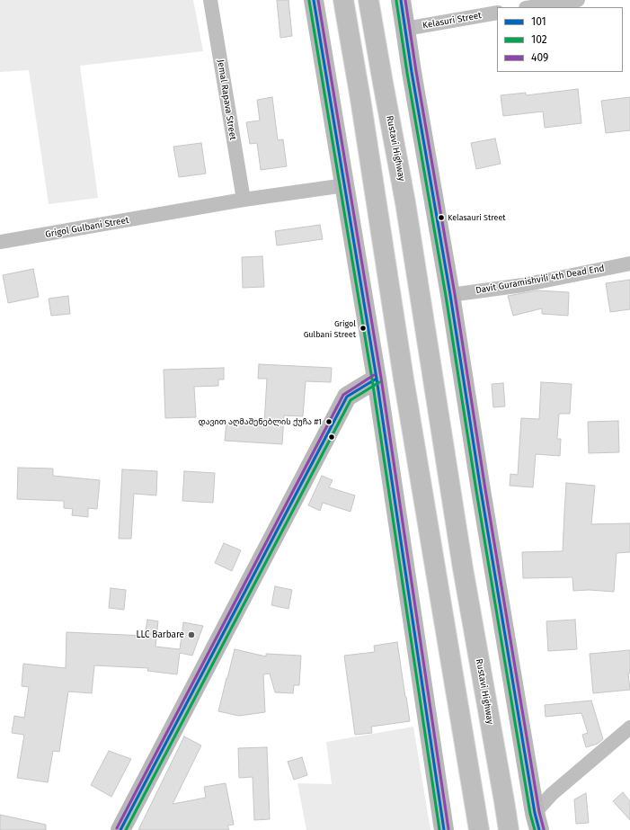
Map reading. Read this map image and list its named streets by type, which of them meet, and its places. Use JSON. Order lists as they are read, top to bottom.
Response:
{
  "streets": {
    "highway": ["Rustavi Highway"],
    "street": [
      "Kelasuri Street",
      "Jemal Rapava Street",
      "Grigol Gulbani Street",
      "Davit Guramishvili 4th Dead End"
    ]
  },
  "crossings": [
    ["Jemal Rapava Street", "Grigol Gulbani Street"]
  ],
  "places": [
    "Kelasauri Street",
    "Grigol Gulbani Street",
    "დავით აღმაშენებლის ქუჩა #1",
    "LLC Barbare"
  ],
  "lines": ["transit line 101", "transit line 409", "transit line 102"],
  "legend": ["101", "102", "409"]
}
